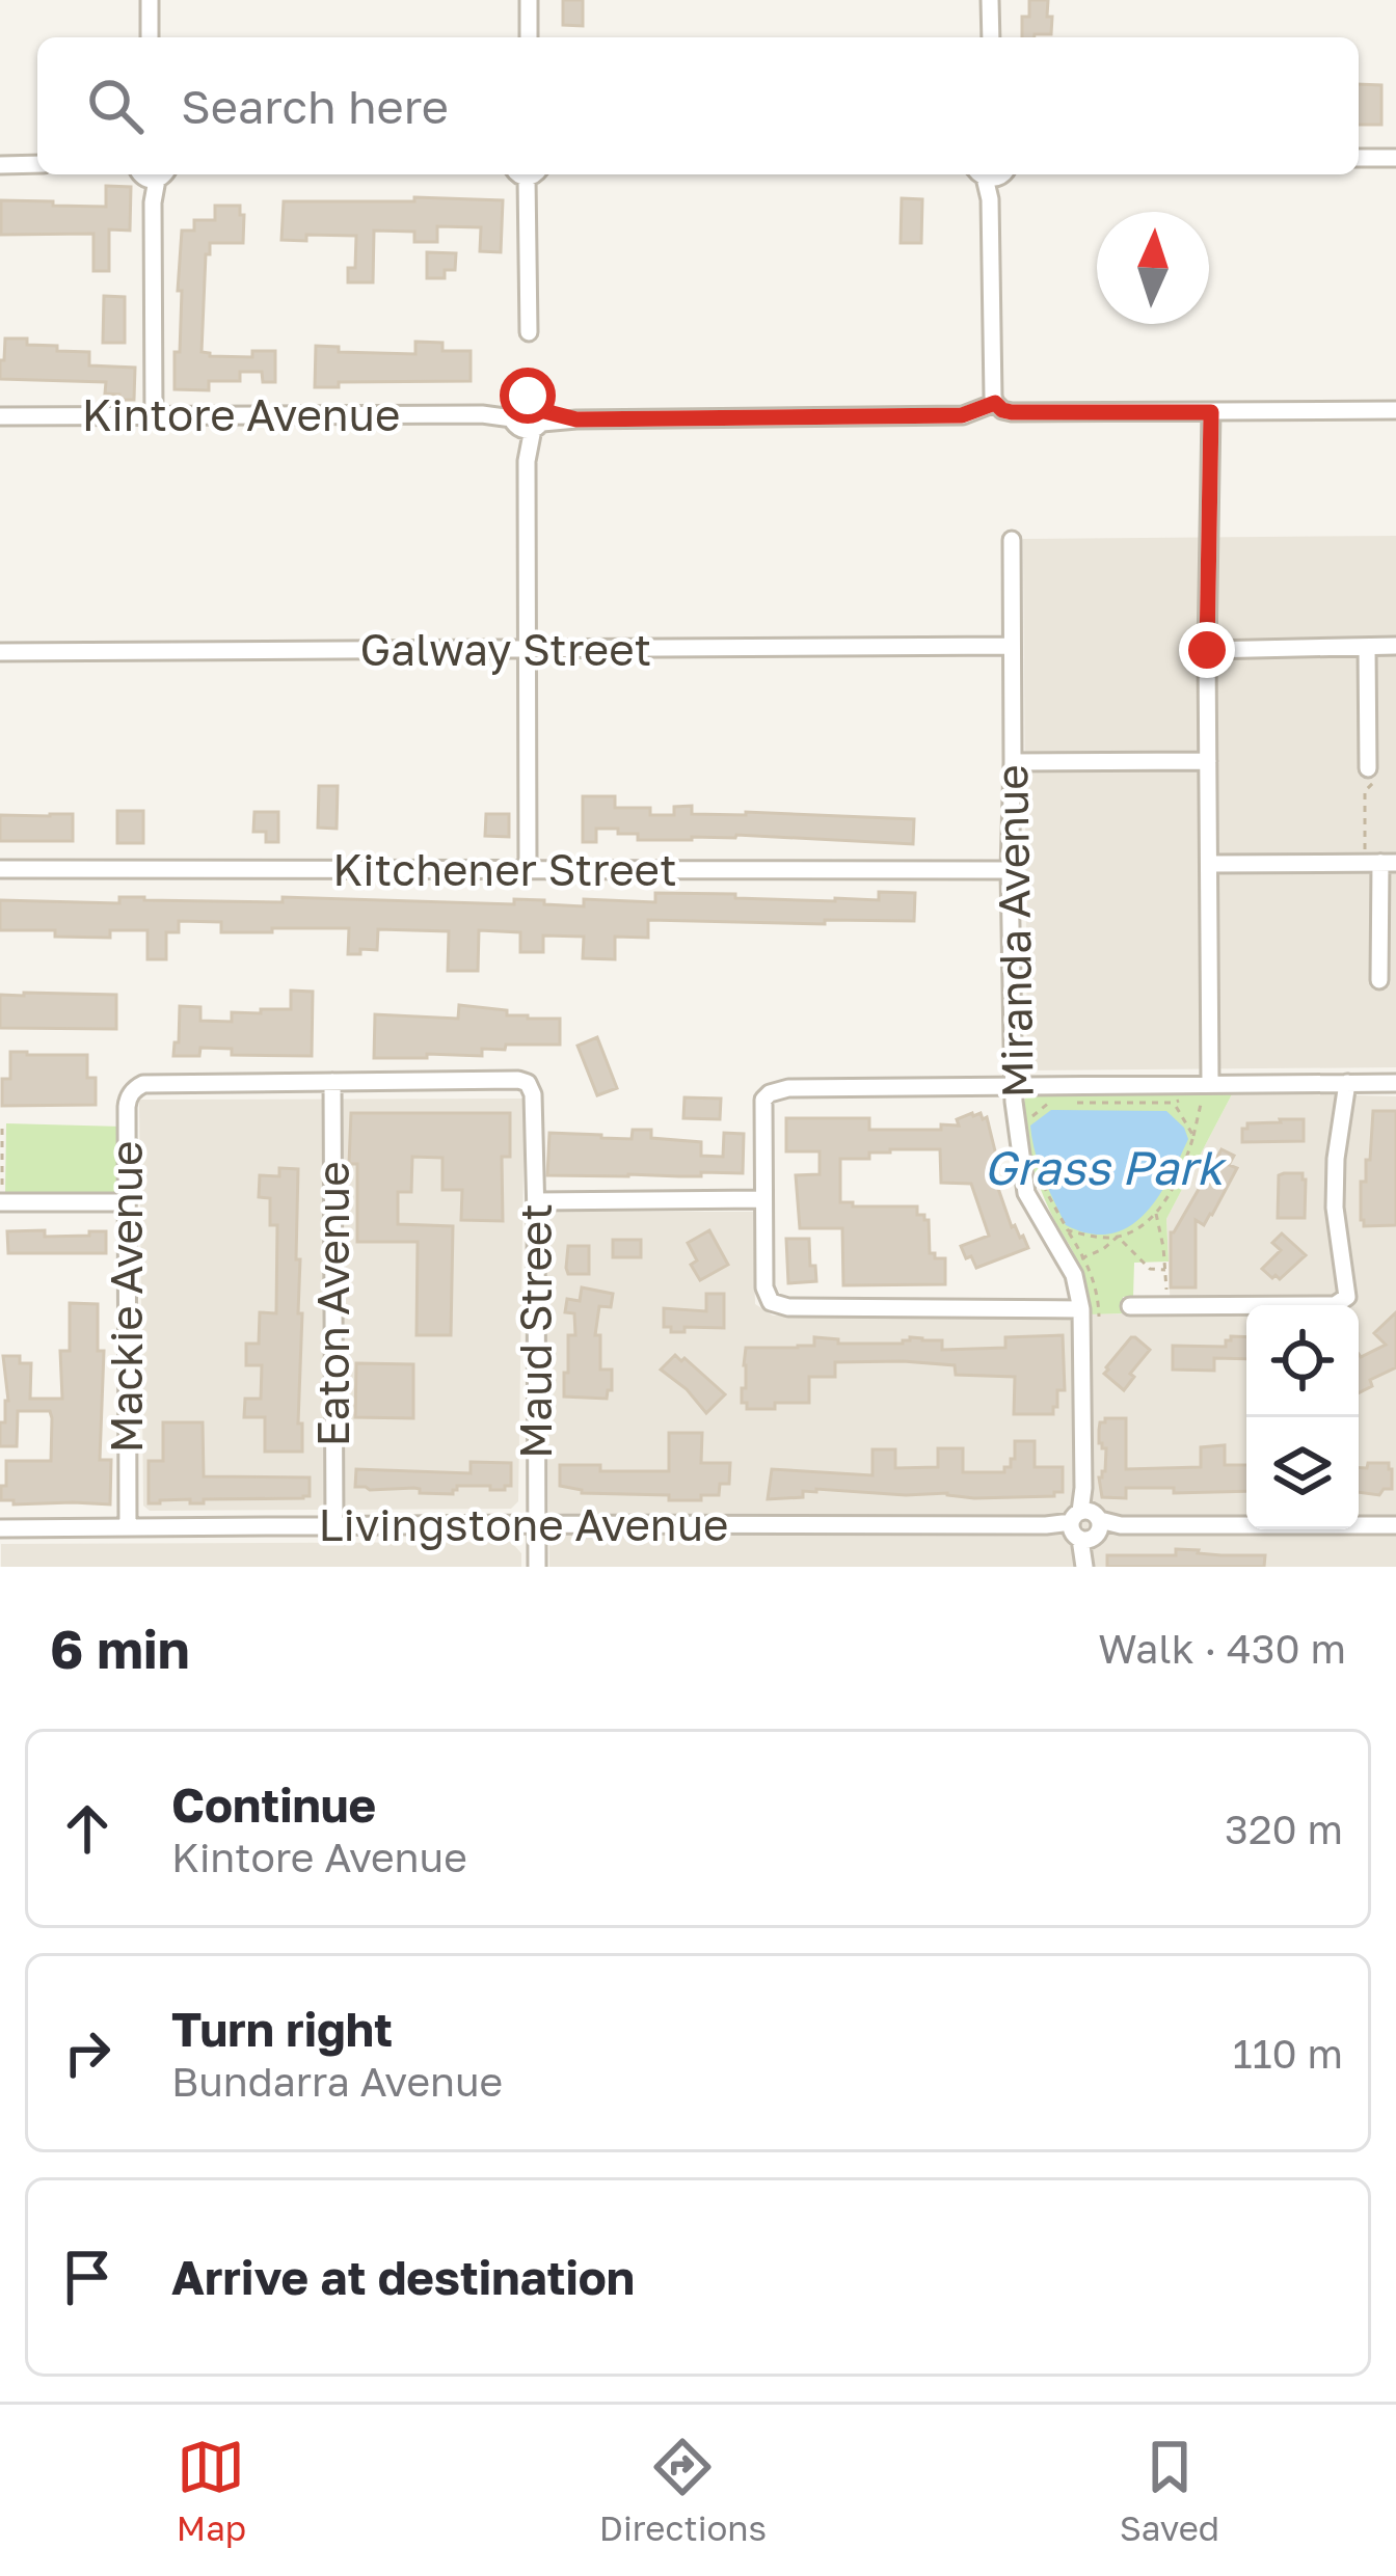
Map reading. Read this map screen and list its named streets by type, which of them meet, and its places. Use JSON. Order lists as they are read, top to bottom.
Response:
{
  "streets": {
    "street": [
      "Kintore Avenue",
      "Galway Street",
      "Kitchener Street",
      "Miranda Avenue",
      "Mackie Avenue",
      "Eaton Avenue",
      "Maud Street",
      "Livingstone Avenue"
    ]
  },
  "crossings": [
    ["Galway Street", "Miranda Avenue"],
    ["Kitchener Street", "Miranda Avenue"],
    ["Miranda Avenue", "Livingstone Avenue"],
    ["Mackie Avenue", "Eaton Avenue"],
    ["Mackie Avenue", "Maud Street"],
    ["Mackie Avenue", "Livingstone Avenue"],
    ["Eaton Avenue", "Maud Street"],
    ["Eaton Avenue", "Livingstone Avenue"],
    ["Maud Street", "Livingstone Avenue"]
  ],
  "water": ["Grass Park"],
  "north": "top",
  "page": {
    "search": "Search here",
    "heading": ["6 min", "Walk · 430 m"],
    "list": [
      ["Continue", "Kintore Avenue", "320 m"],
      ["Turn right", "Bundarra Avenue", "110 m"],
      "Arrive at destination"
    ],
    "nav": ["Map", "Directions", "Saved"]
  }
}
